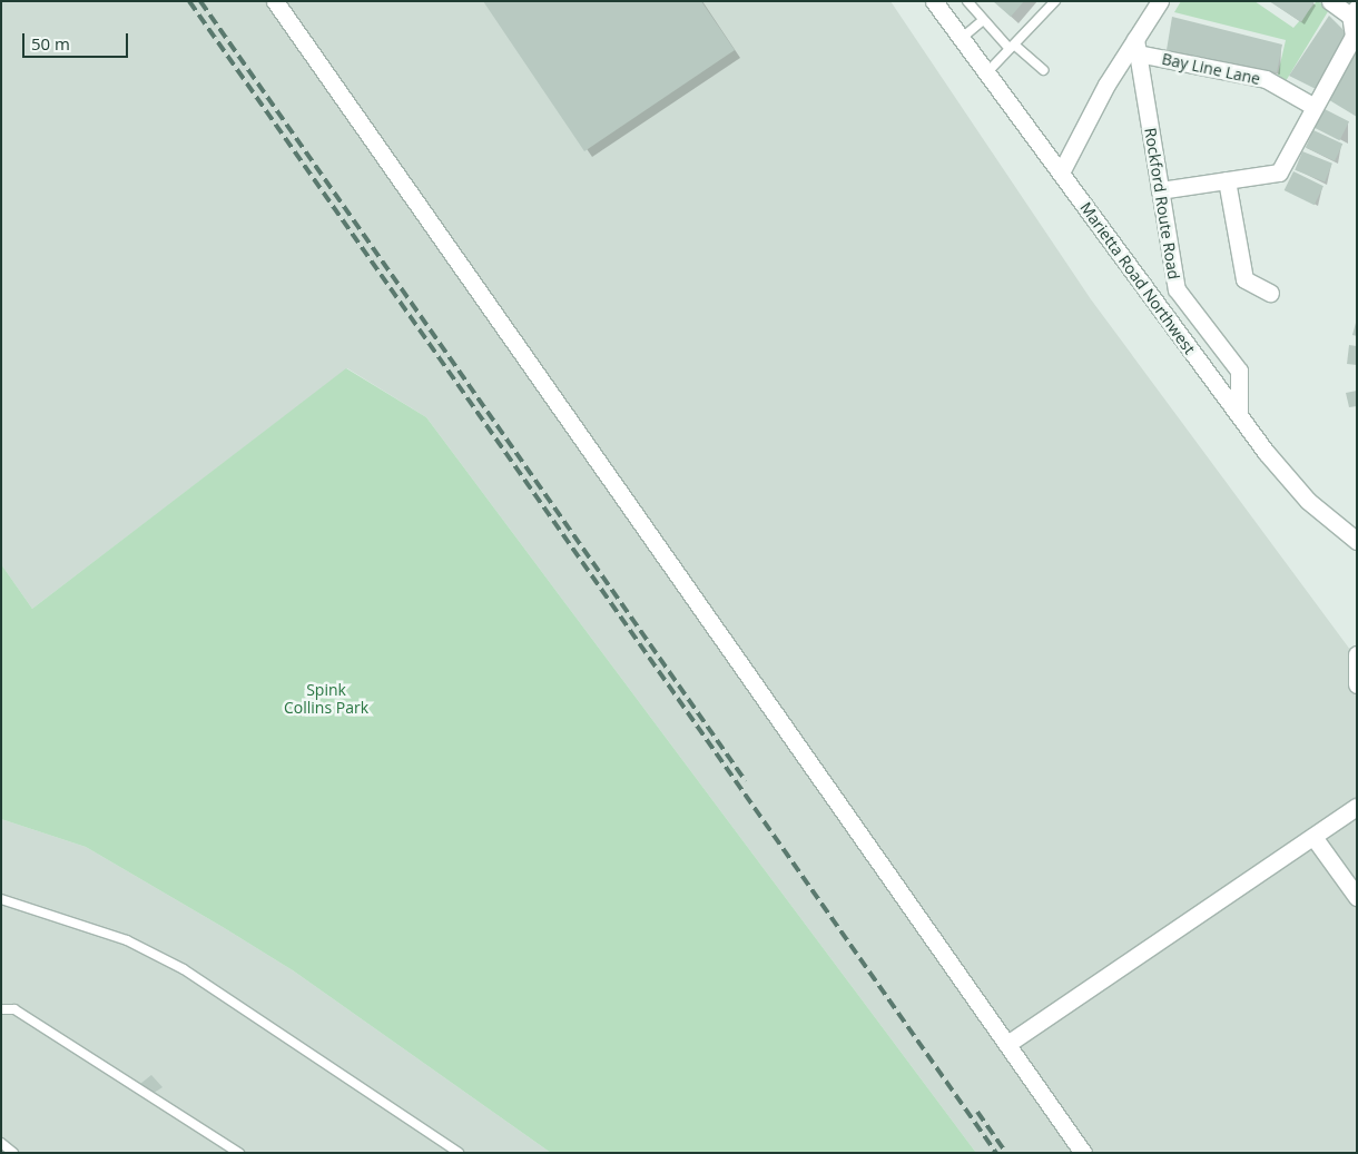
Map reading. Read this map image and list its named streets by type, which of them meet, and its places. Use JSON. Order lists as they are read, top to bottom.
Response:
{
  "streets": {
    "street": ["Bay Line Lane", "Rockford Route Road", "Marietta Road Northwest"]
  },
  "crossings": [
    ["Bay Line Lane", "Rockford Route Road"],
    ["Rockford Route Road", "Marietta Road Northwest"]
  ],
  "parks": ["Spink Collins Park"],
  "scale_bar": "50 m"
}
